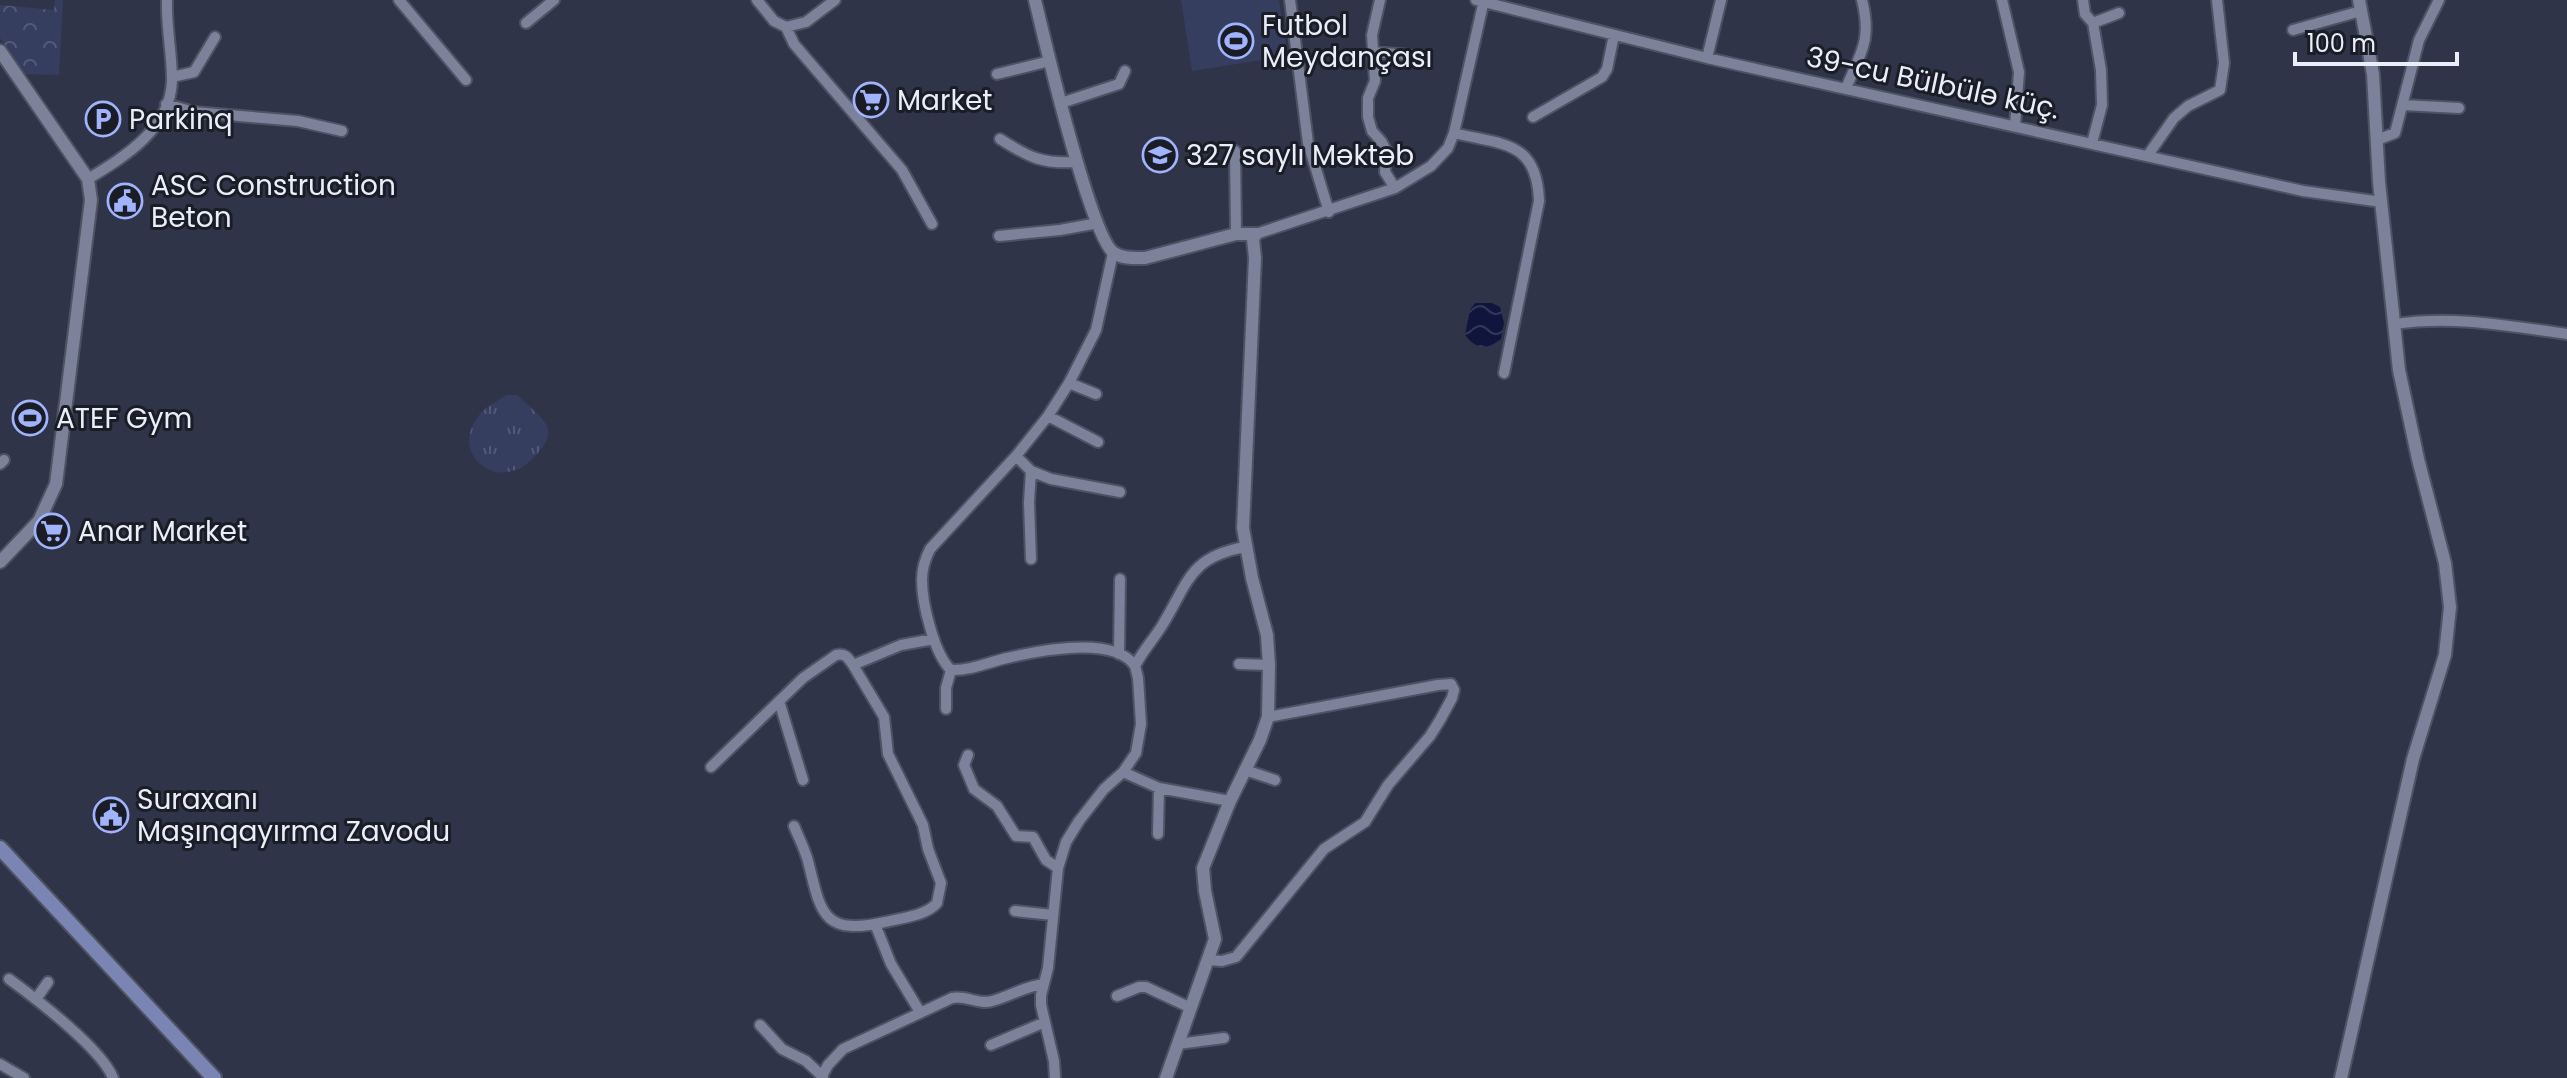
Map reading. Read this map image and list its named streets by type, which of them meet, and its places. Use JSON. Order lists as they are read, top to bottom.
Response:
{
  "streets": {
    "street": ["39-cu Bülbülə küç."]
  },
  "places": {
    "sports": ["Futbol Meydançası", "ATEF Gym"],
    "supermarket": ["Market", "Anar Market"],
    "parking": ["Parkinq"],
    "school or university": ["327 saylı Məktəb"],
    "public building": ["ASC Construction Beton", "Suraxanı Maşınqayırma Zavodu"]
  },
  "scale_bar": "100 m"
}
